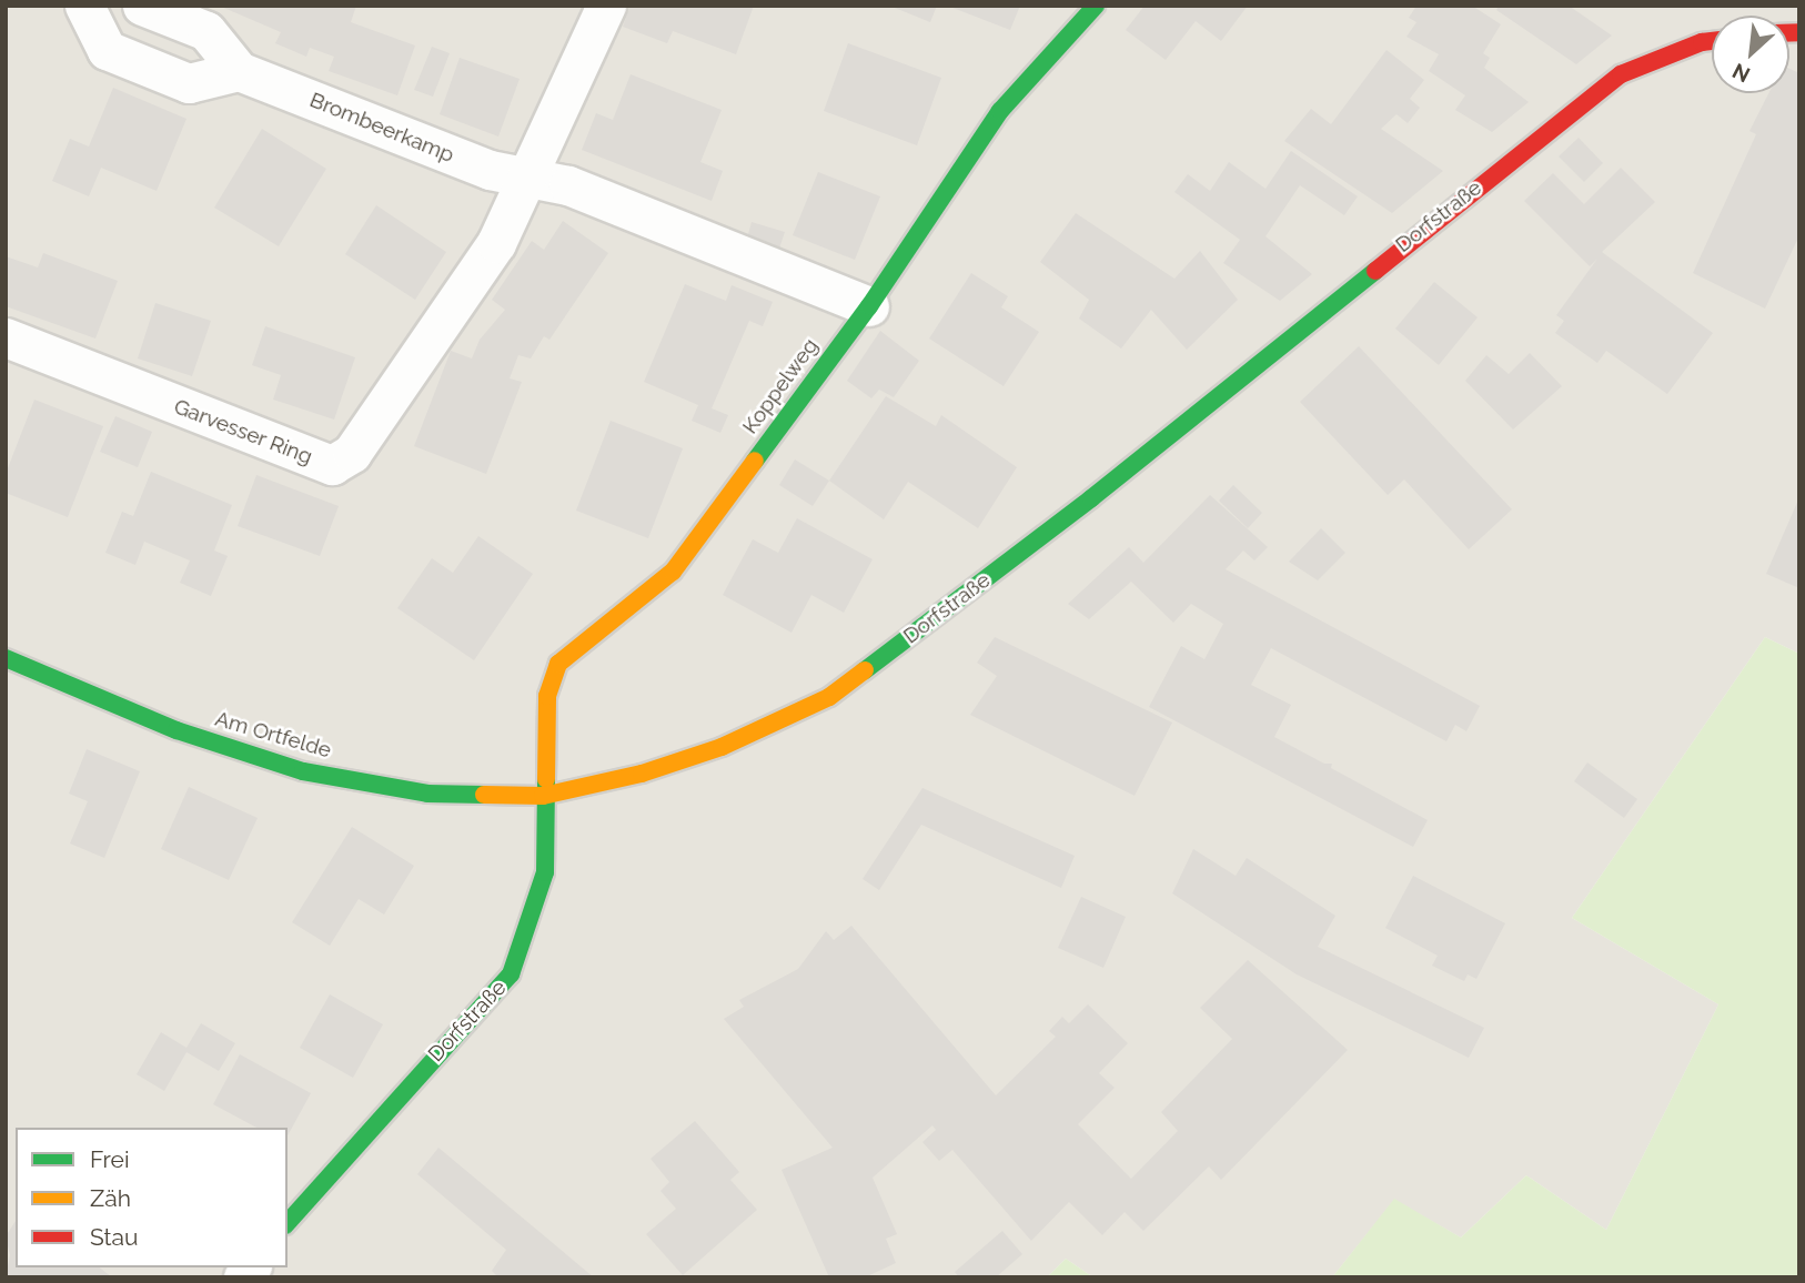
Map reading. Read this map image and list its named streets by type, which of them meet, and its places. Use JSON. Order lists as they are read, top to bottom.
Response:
{
  "streets": {
    "street": [
      "Brombeerkamp",
      "Dorfstraße",
      "Koppelweg",
      "Garvesser Ring",
      "Am Ortfelde"
    ]
  },
  "crossings": [
    ["Brombeerkamp", "Garvesser Ring"],
    ["Dorfstraße", "Koppelweg"],
    ["Dorfstraße", "Am Ortfelde"],
    ["Koppelweg", "Am Ortfelde"]
  ],
  "legend": ["Frei", "Zäh", "Stau"],
  "north": "bottom left"
}
